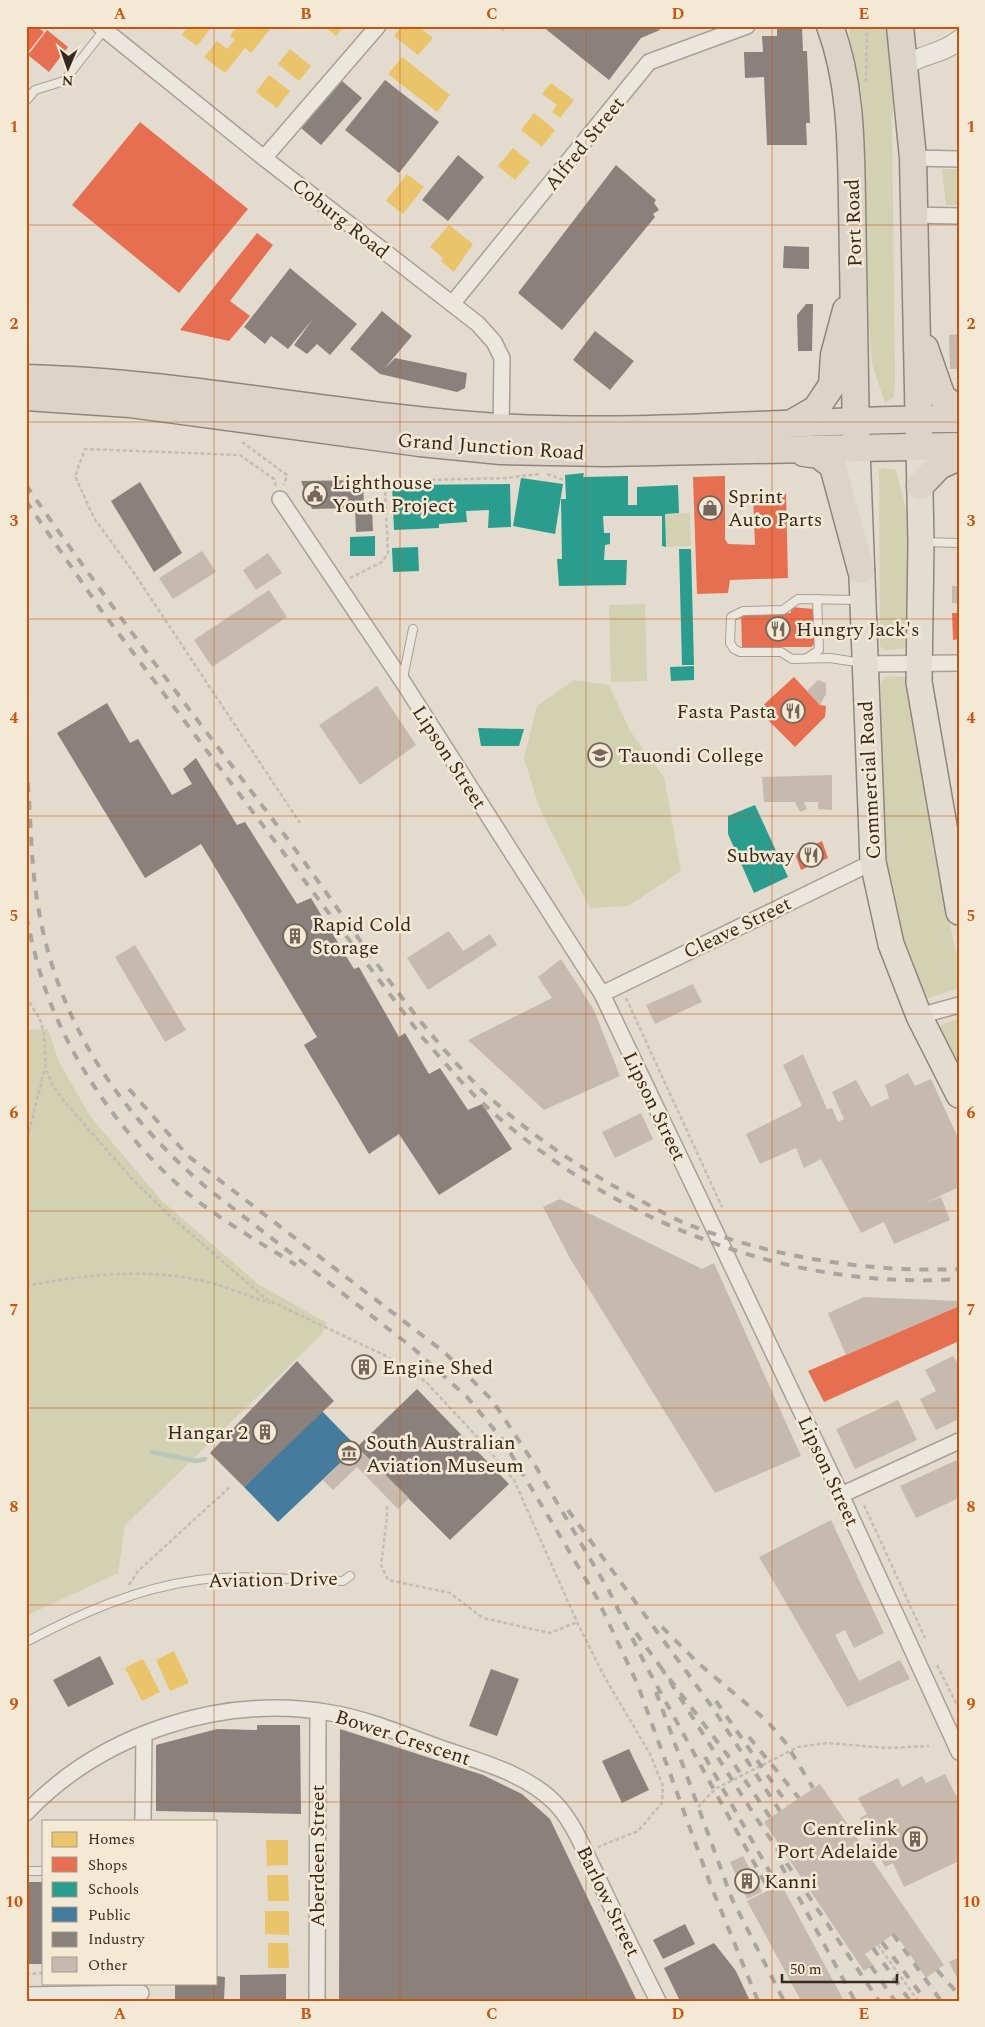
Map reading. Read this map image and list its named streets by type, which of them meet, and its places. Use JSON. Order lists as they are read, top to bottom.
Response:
{
  "streets": {
    "highway": ["Port Road", "Grand Junction Road"],
    "main road": ["Commercial Road"],
    "street": [
      "Alfred Street",
      "Coburg Road",
      "Lipson Street",
      "Cleave Street",
      "Bower Crescent",
      "Aberdeen Street",
      "Barlow Street"
    ],
    "lane": ["Aviation Drive"]
  },
  "crossings": [
    ["Alfred Street", "Coburg Road"],
    ["Coburg Road", "Grand Junction Road"],
    ["Port Road", "Grand Junction Road"],
    ["Port Road", "Commercial Road"],
    ["Grand Junction Road", "Commercial Road"],
    ["Lipson Street", "Cleave Street"],
    ["Commercial Road", "Cleave Street"],
    ["Bower Crescent", "Aberdeen Street"],
    ["Bower Crescent", "Barlow Street"]
  ],
  "places": {
    "public building": ["Lighthouse Youth Project"],
    "shop": ["Sprint Auto Parts"],
    "restaurant": ["Hungry Jack's", "Fasta Pasta", "Subway"],
    "school or university": ["Tauondi College"],
    "building": [
      "Rapid Cold Storage",
      "Engine Shed",
      "Hangar 2",
      "Centrelink Port Adelaide",
      "Kanni"
    ],
    "museum": ["South Australian Aviation Museum"]
  },
  "legend": [
    "Homes",
    "Shops",
    "Schools",
    "Public",
    "Industry",
    "Other"
  ],
  "scale_bar": "50 m",
  "north": "bottom",
  "grid": {
    "columns": [
      "A",
      "B",
      "C",
      "D",
      "E"
    ],
    "rows": [
      "1",
      "2",
      "3",
      "4",
      "5",
      "6",
      "7",
      "8",
      "9",
      "10"
    ]
  }
}
